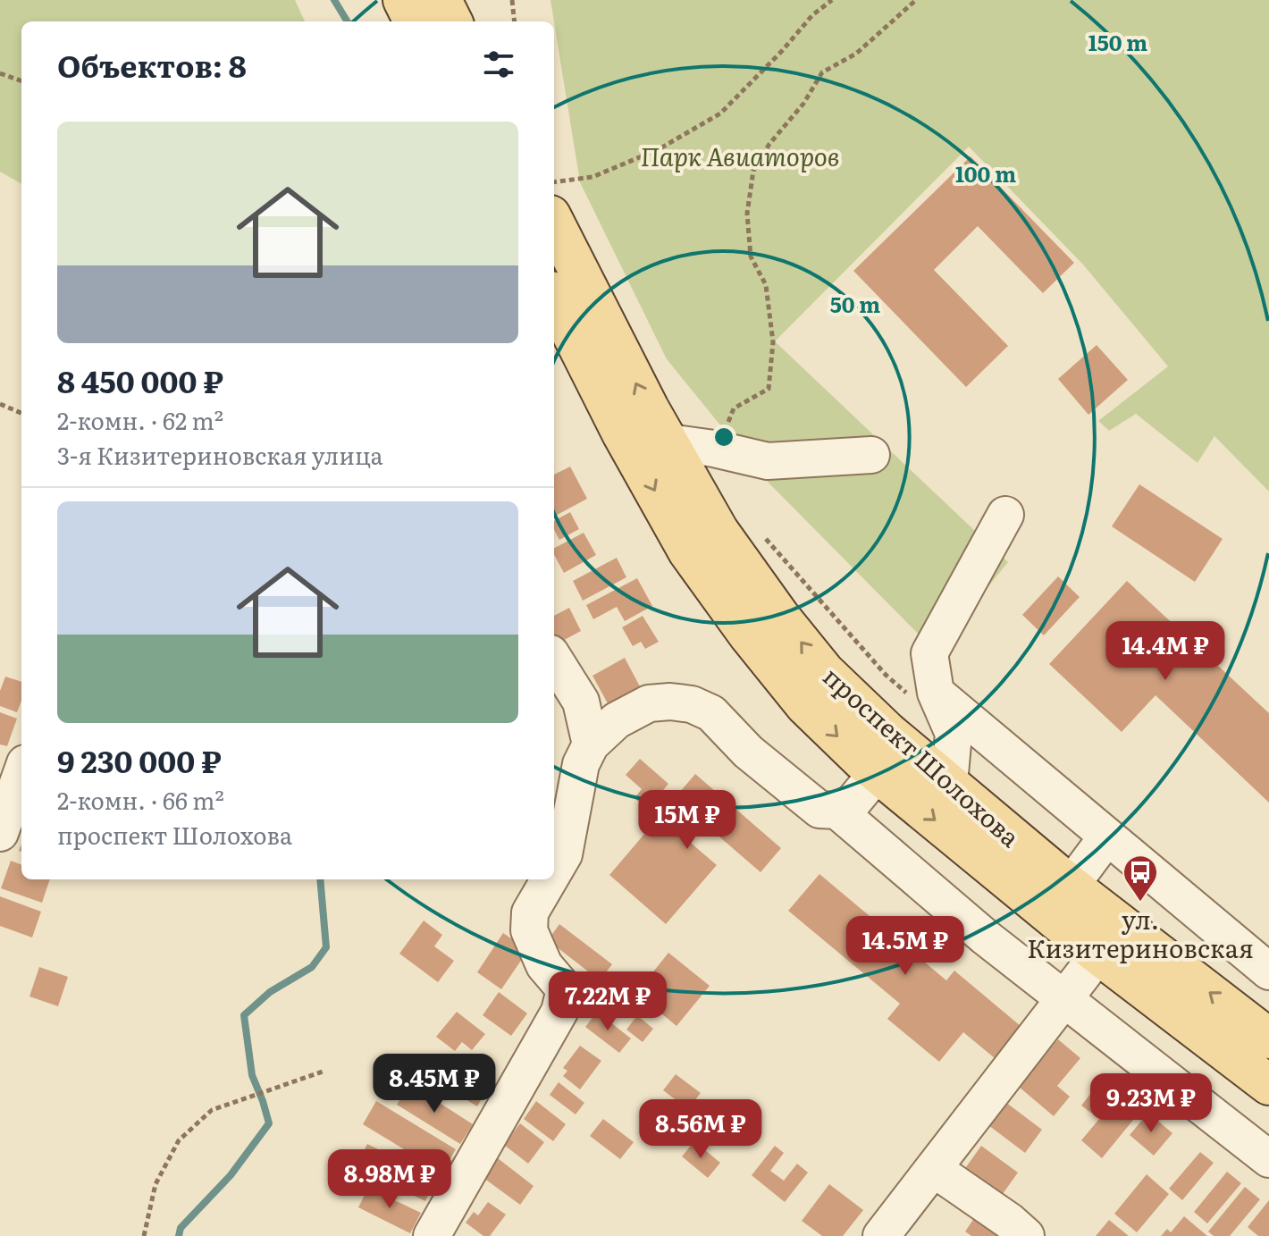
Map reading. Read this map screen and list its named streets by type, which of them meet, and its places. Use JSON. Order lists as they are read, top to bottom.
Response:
{
  "streets": {
    "main road": ["проспект Шолохова"]
  },
  "parks": ["Парк Авиаторов"],
  "places": {
    "bus stop": ["ул. Кизитериновская"]
  },
  "page": {
    "heading": "Объектов: 8",
    "list": [
      {
        "name": "8 450 000 ₽",
        "note": "2-комн. · 62 m² · 3-я Кизитериновская улица"
      },
      {
        "name": "9 230 000 ₽",
        "note": "2-комн. · 66 m² · проспект Шолохова"
      }
    ],
    "price": [
      "14.4M ₽",
      "15M ₽",
      "14.5M ₽",
      "7.22M ₽",
      "8.45M ₽",
      "9.23M ₽",
      "8.56M ₽",
      "8.98M ₽"
    ]
  },
  "rings": ["150 m", "100 m", "50 m"]
}
